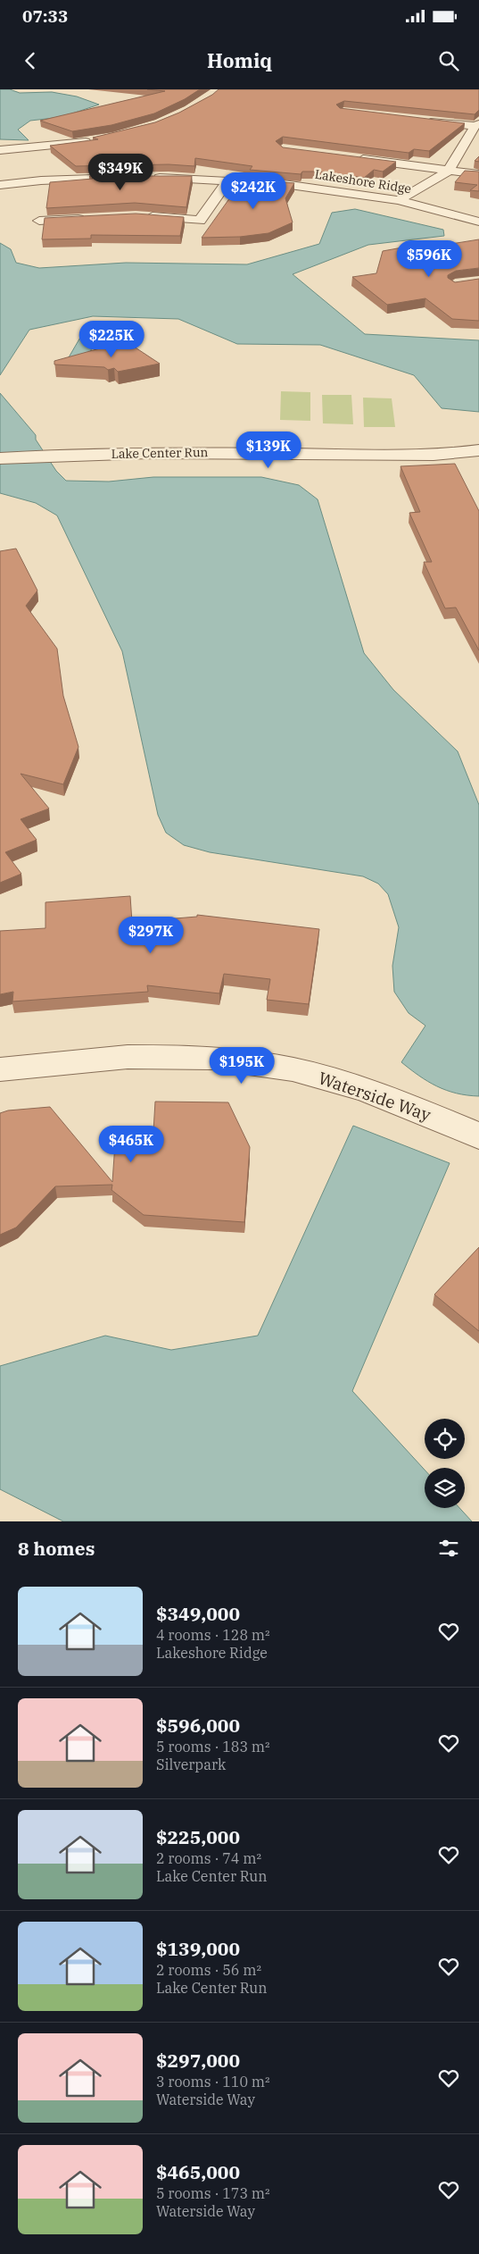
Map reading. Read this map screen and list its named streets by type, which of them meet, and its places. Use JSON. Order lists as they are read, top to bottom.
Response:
{
  "streets": {
    "street": ["Lakeshore Ridge", "Lake Center Run", "Waterside Way"]
  },
  "page": {
    "status": "07:33",
    "header": "Homiq",
    "price": [
      "$349K",
      "$242K",
      "$596K",
      "$225K",
      "$139K",
      "$297K",
      "$195K",
      "$465K"
    ],
    "heading": "8 homes",
    "list": [
      {
        "name": "$349,000",
        "note": "4 rooms · 128 m² · Lakeshore Ridge"
      },
      {
        "name": "$596,000",
        "note": "5 rooms · 183 m² · Silverpark"
      },
      {
        "name": "$225,000",
        "note": "2 rooms · 74 m² · Lake Center Run"
      },
      {
        "name": "$139,000",
        "note": "2 rooms · 56 m² · Lake Center Run"
      },
      {
        "name": "$297,000",
        "note": "3 rooms · 110 m² · Waterside Way"
      },
      {
        "name": "$465,000",
        "note": "5 rooms · 173 m² · Waterside Way"
      }
    ]
  }
}
